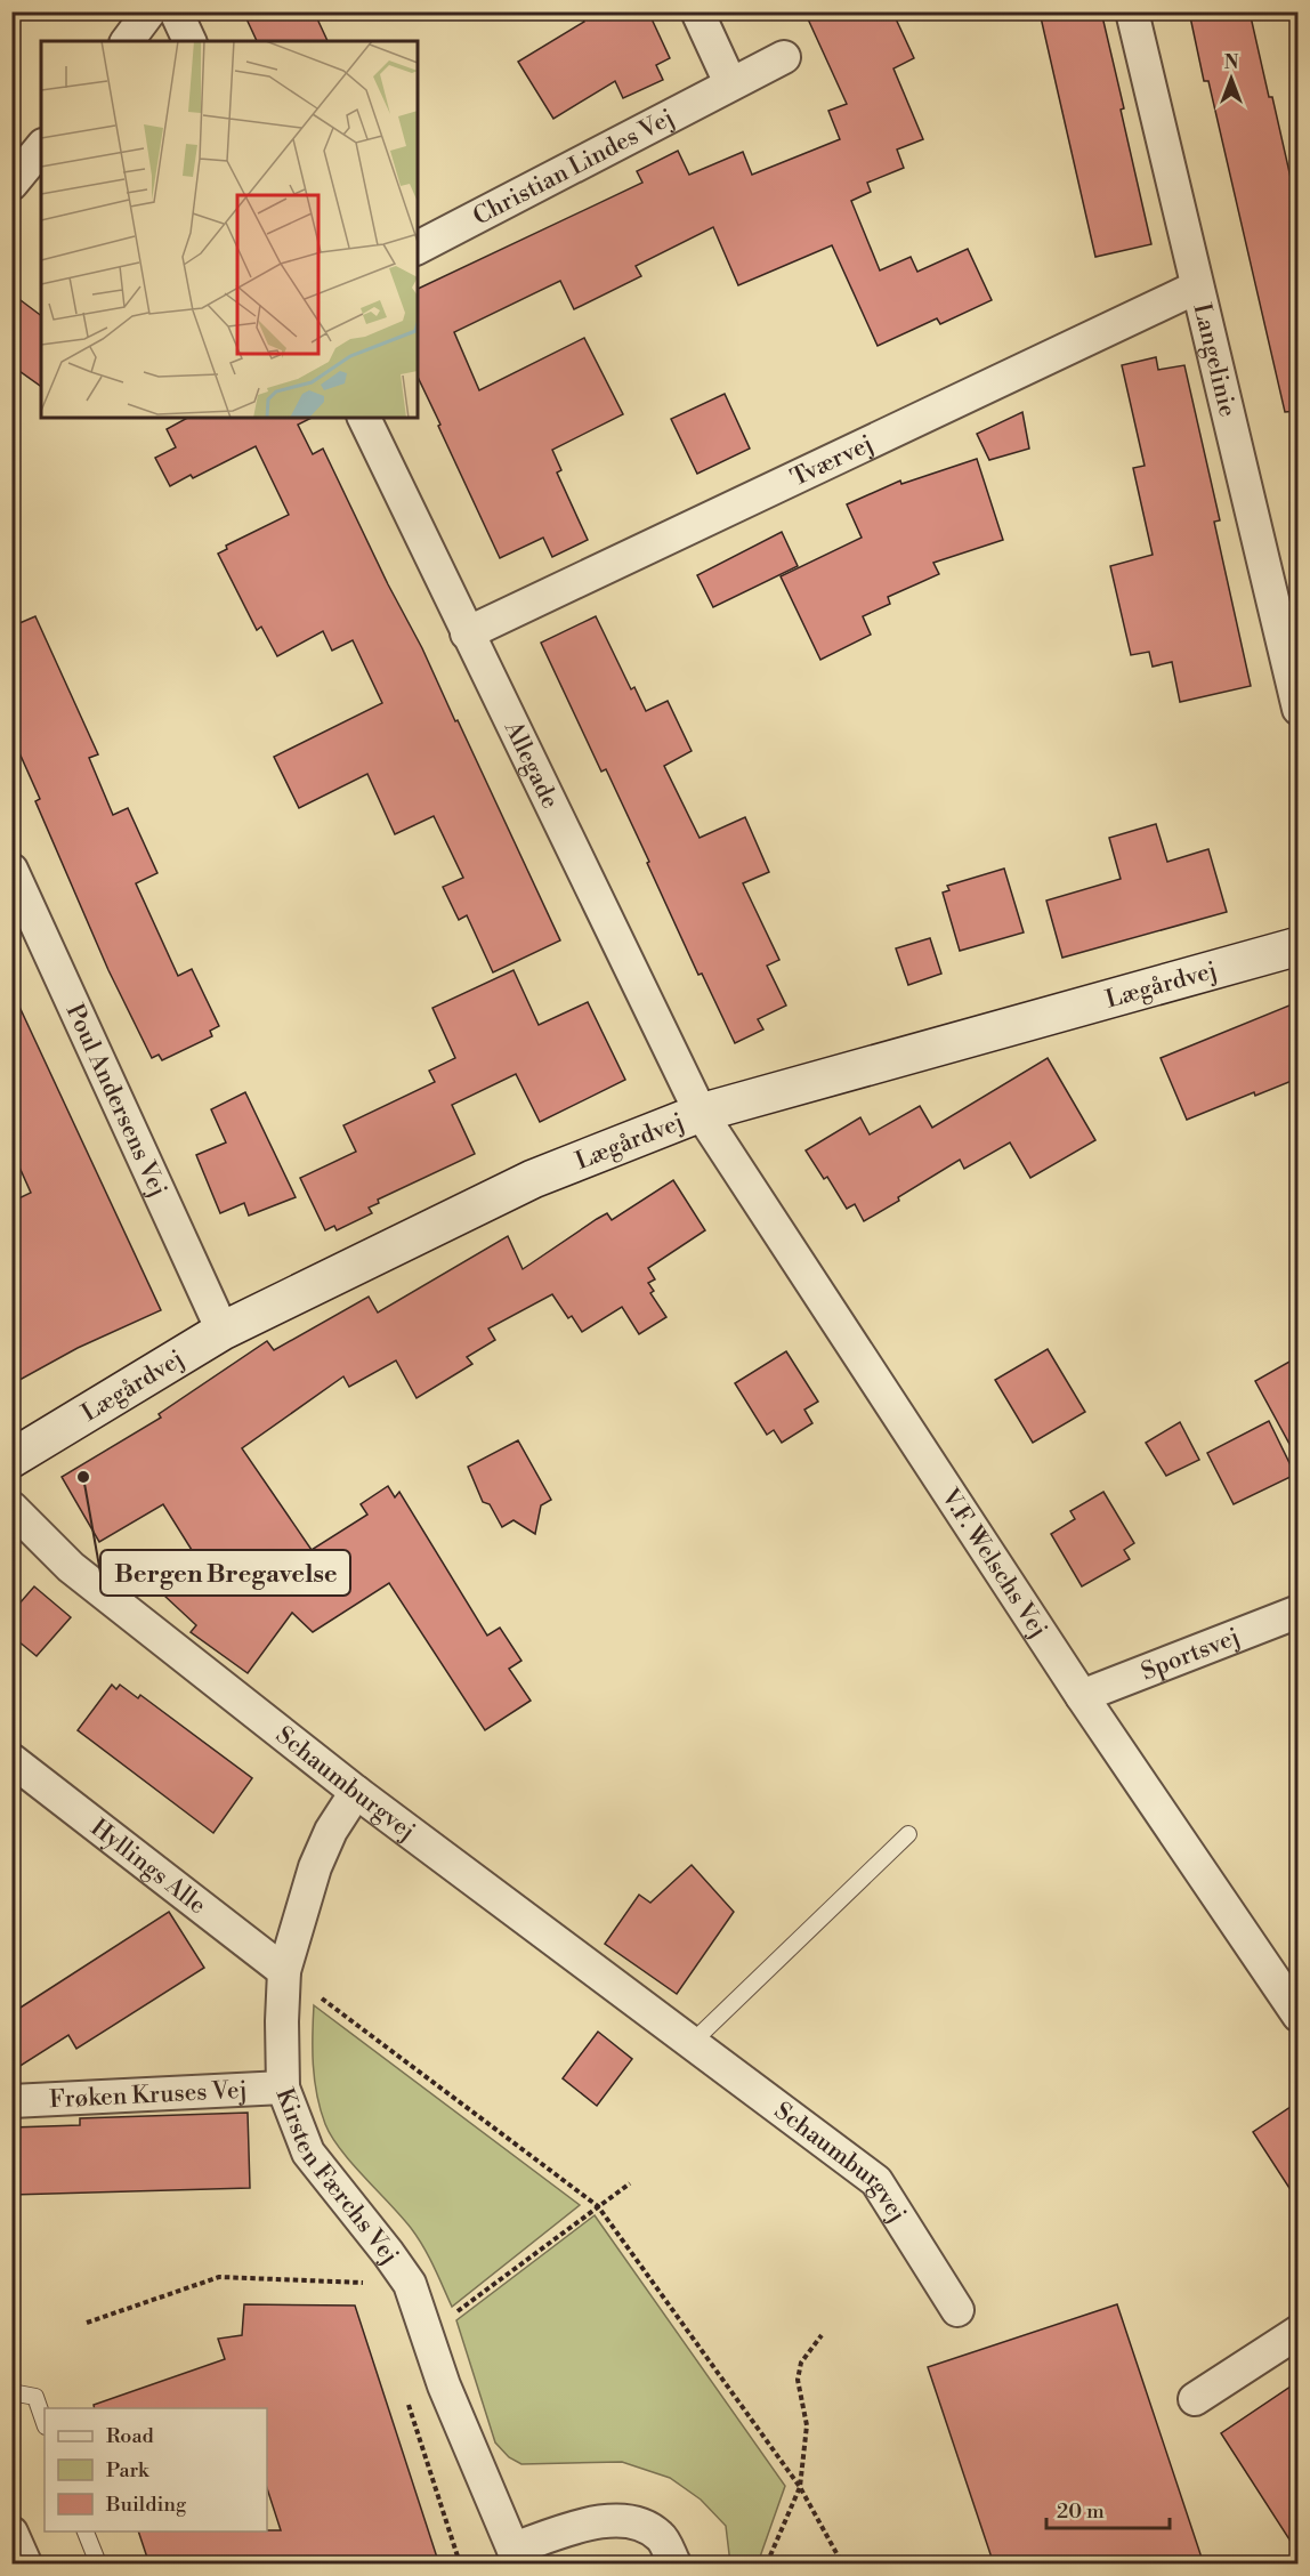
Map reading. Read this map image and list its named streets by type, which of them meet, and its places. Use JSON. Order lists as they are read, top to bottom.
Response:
{
  "streets": {
    "street": [
      "Christian Lindes Vej",
      "Langelinie",
      "Tværvej",
      "Allegade",
      "Lægårdvej",
      "Poul Andersens Vej",
      "V.F. Welschs Vej",
      "Sportsvej",
      "Schaumburgvej",
      "Hyllings Alle",
      "Frøken Kruses Vej",
      "Kirsten Færchs Vej"
    ]
  },
  "crossings": [
    ["Langelinie", "Tværvej"],
    ["Tværvej", "Allegade"],
    ["Allegade", "Lægårdvej"],
    ["Allegade", "V.F. Welschs Vej"],
    ["Lægårdvej", "Poul Andersens Vej"],
    ["Lægårdvej", "V.F. Welschs Vej"],
    ["V.F. Welschs Vej", "Sportsvej"],
    ["Schaumburgvej", "Kirsten Færchs Vej"],
    ["Hyllings Alle", "Kirsten Færchs Vej"],
    ["Frøken Kruses Vej", "Kirsten Færchs Vej"]
  ],
  "places": ["Bergen Bregavelse"],
  "legend": ["Road", "Park", "Building"],
  "scale_bar": "20 m",
  "north": "top"
}
